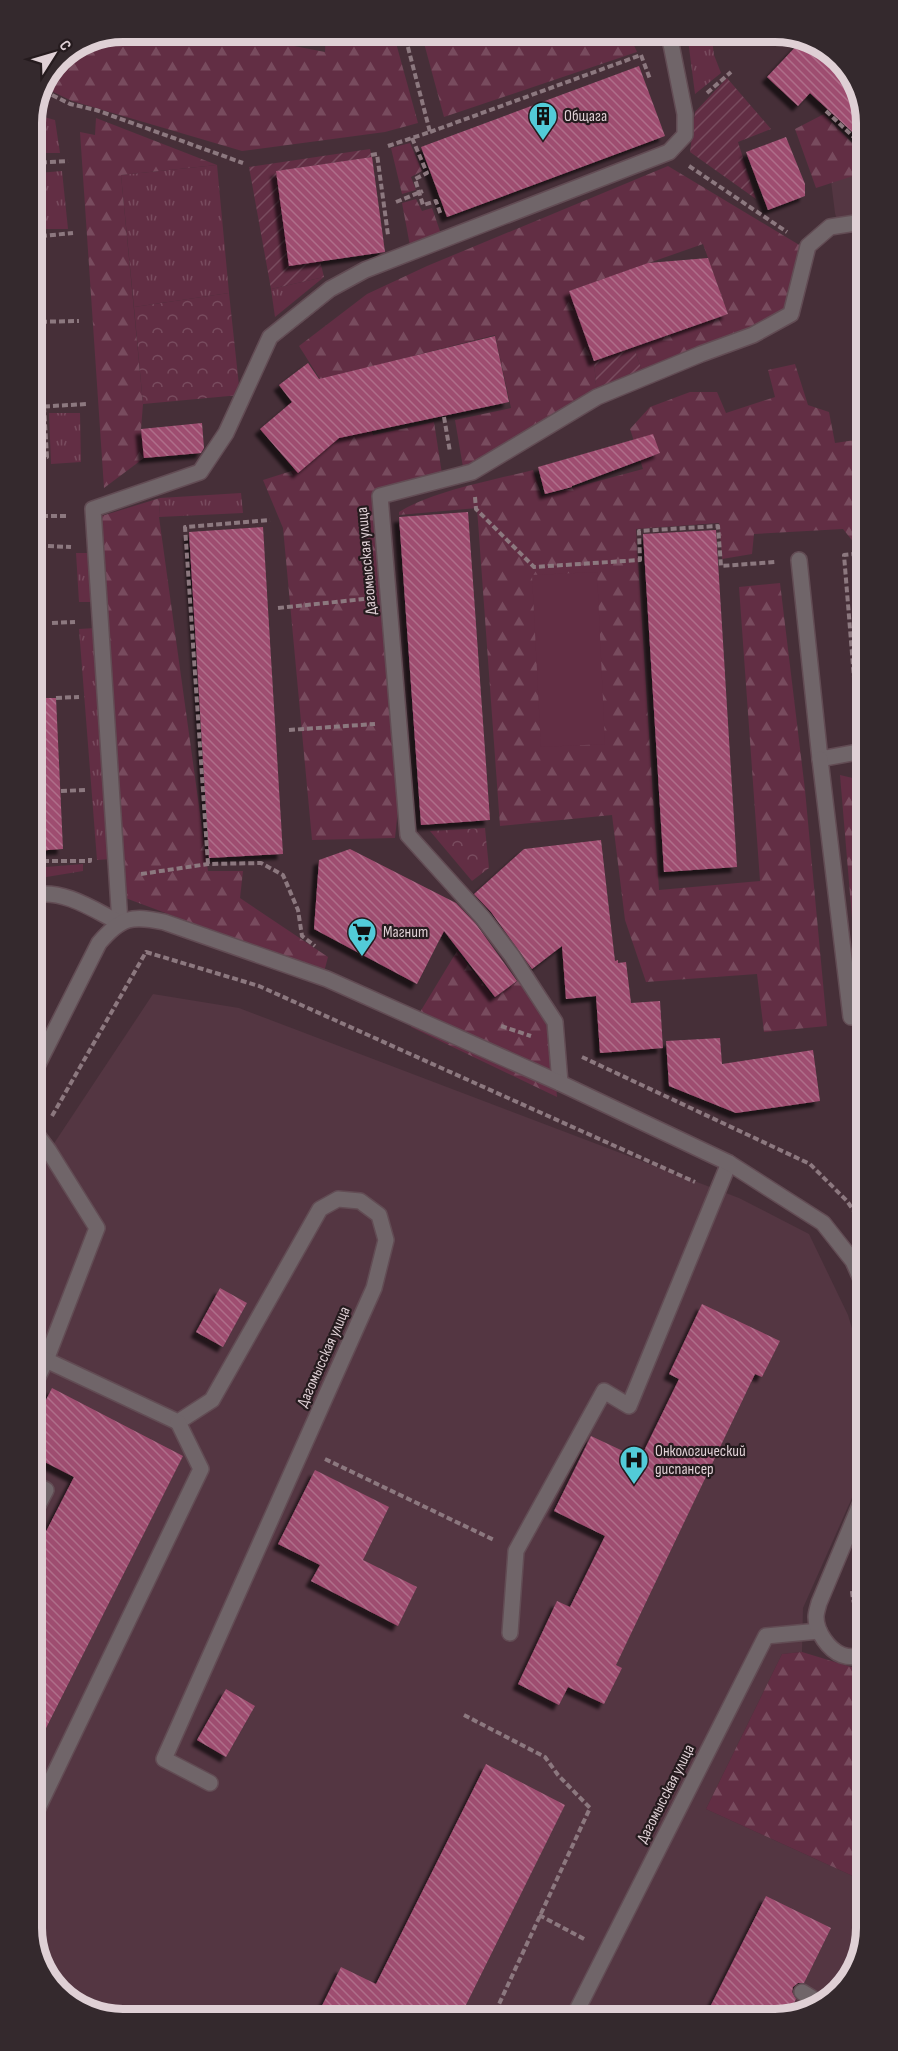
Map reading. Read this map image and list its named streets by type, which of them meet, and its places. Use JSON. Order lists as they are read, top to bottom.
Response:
{
  "streets": {
    "street": ["Дагомысская улица"]
  },
  "places": {
    "building": ["Общага"],
    "supermarket": ["Магнит"],
    "hospital": ["Онкологический диспансер"]
  },
  "north": "top right"
}
